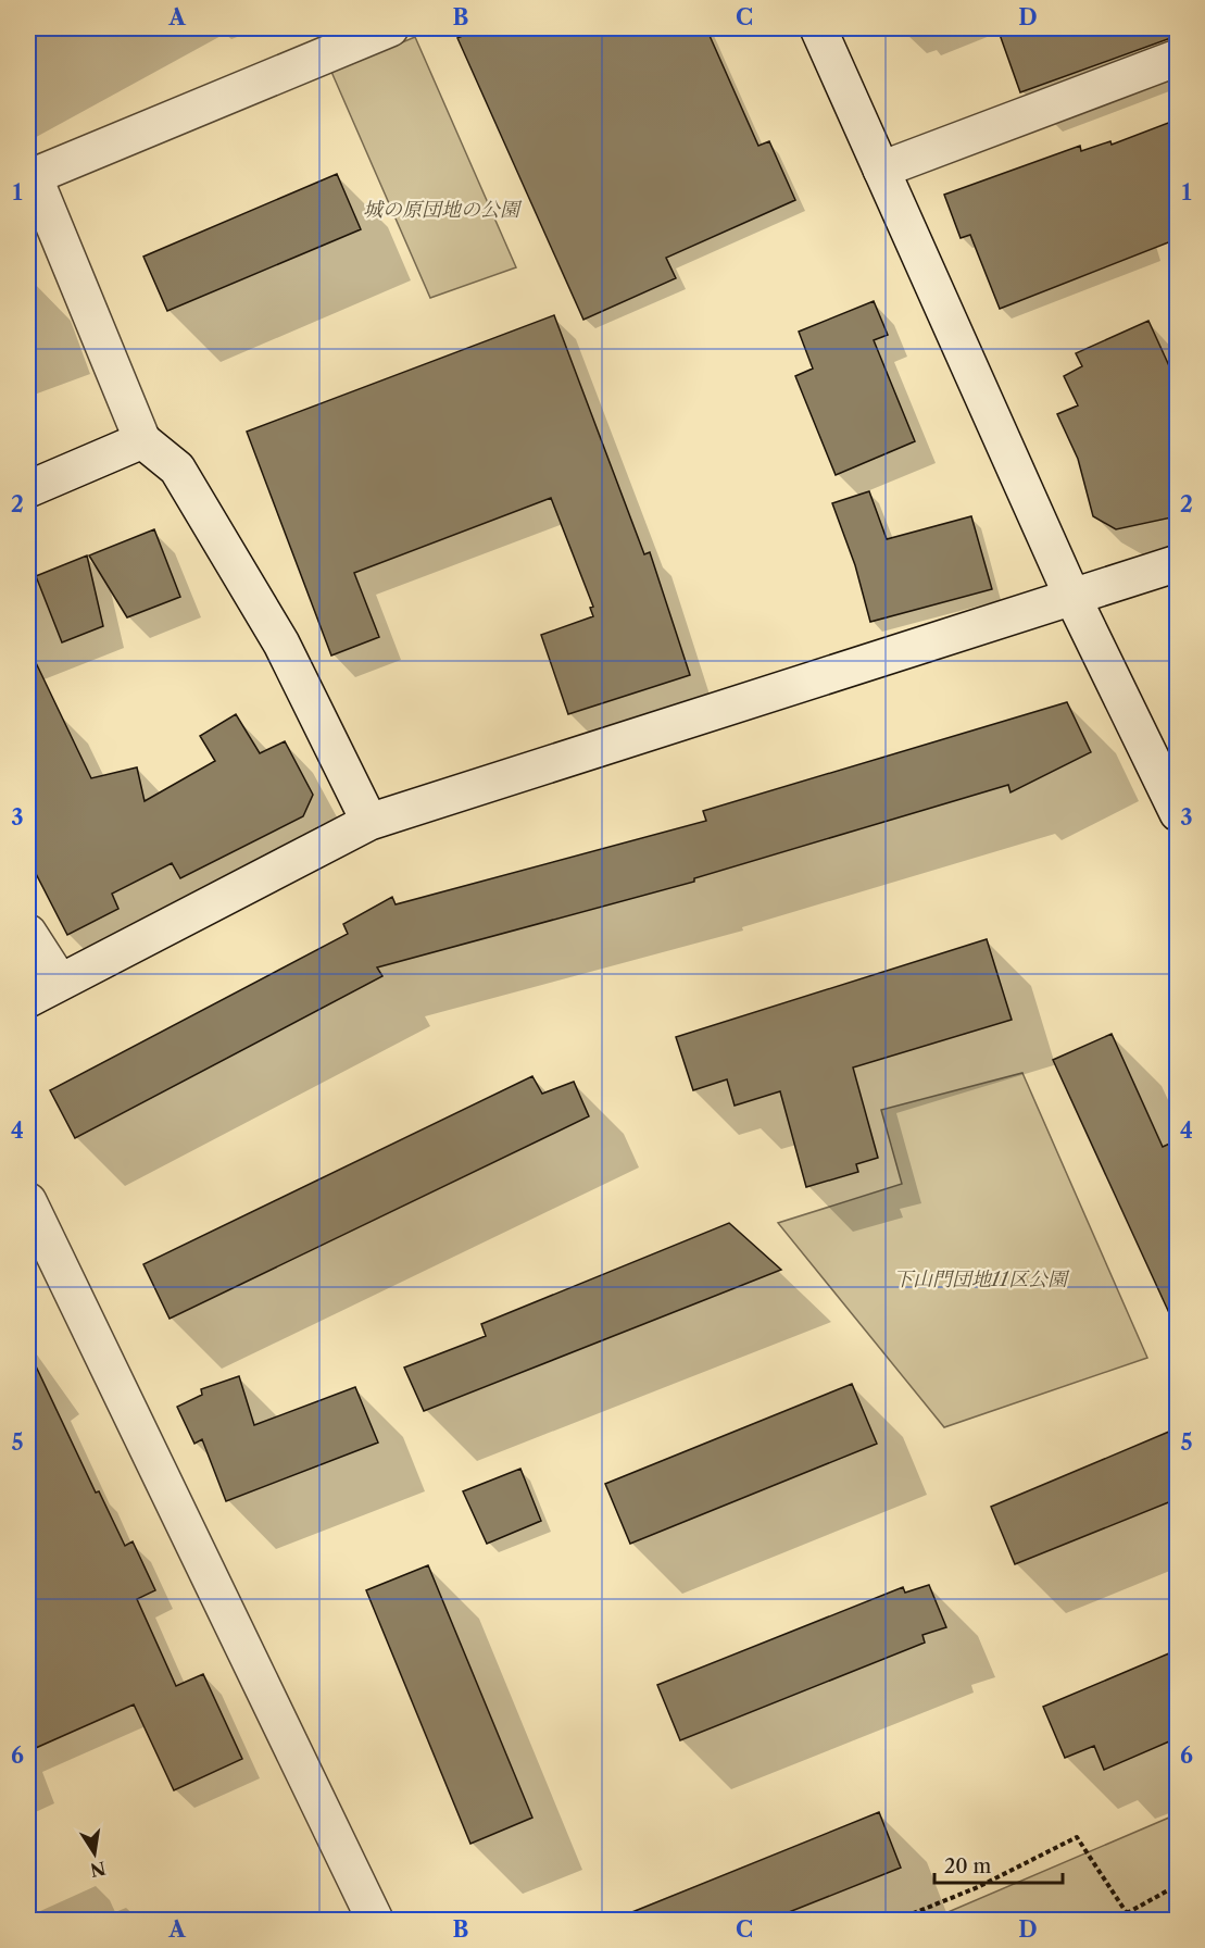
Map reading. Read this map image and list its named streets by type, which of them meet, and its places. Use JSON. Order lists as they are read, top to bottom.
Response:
{
  "parks": ["城の原団地の公園", "下山門団地11区公園"],
  "scale_bar": "20 m",
  "north": "bottom",
  "grid": {
    "columns": [
      "A",
      "B",
      "C",
      "D"
    ],
    "rows": [
      "1",
      "2",
      "3",
      "4",
      "5",
      "6"
    ]
  }
}
